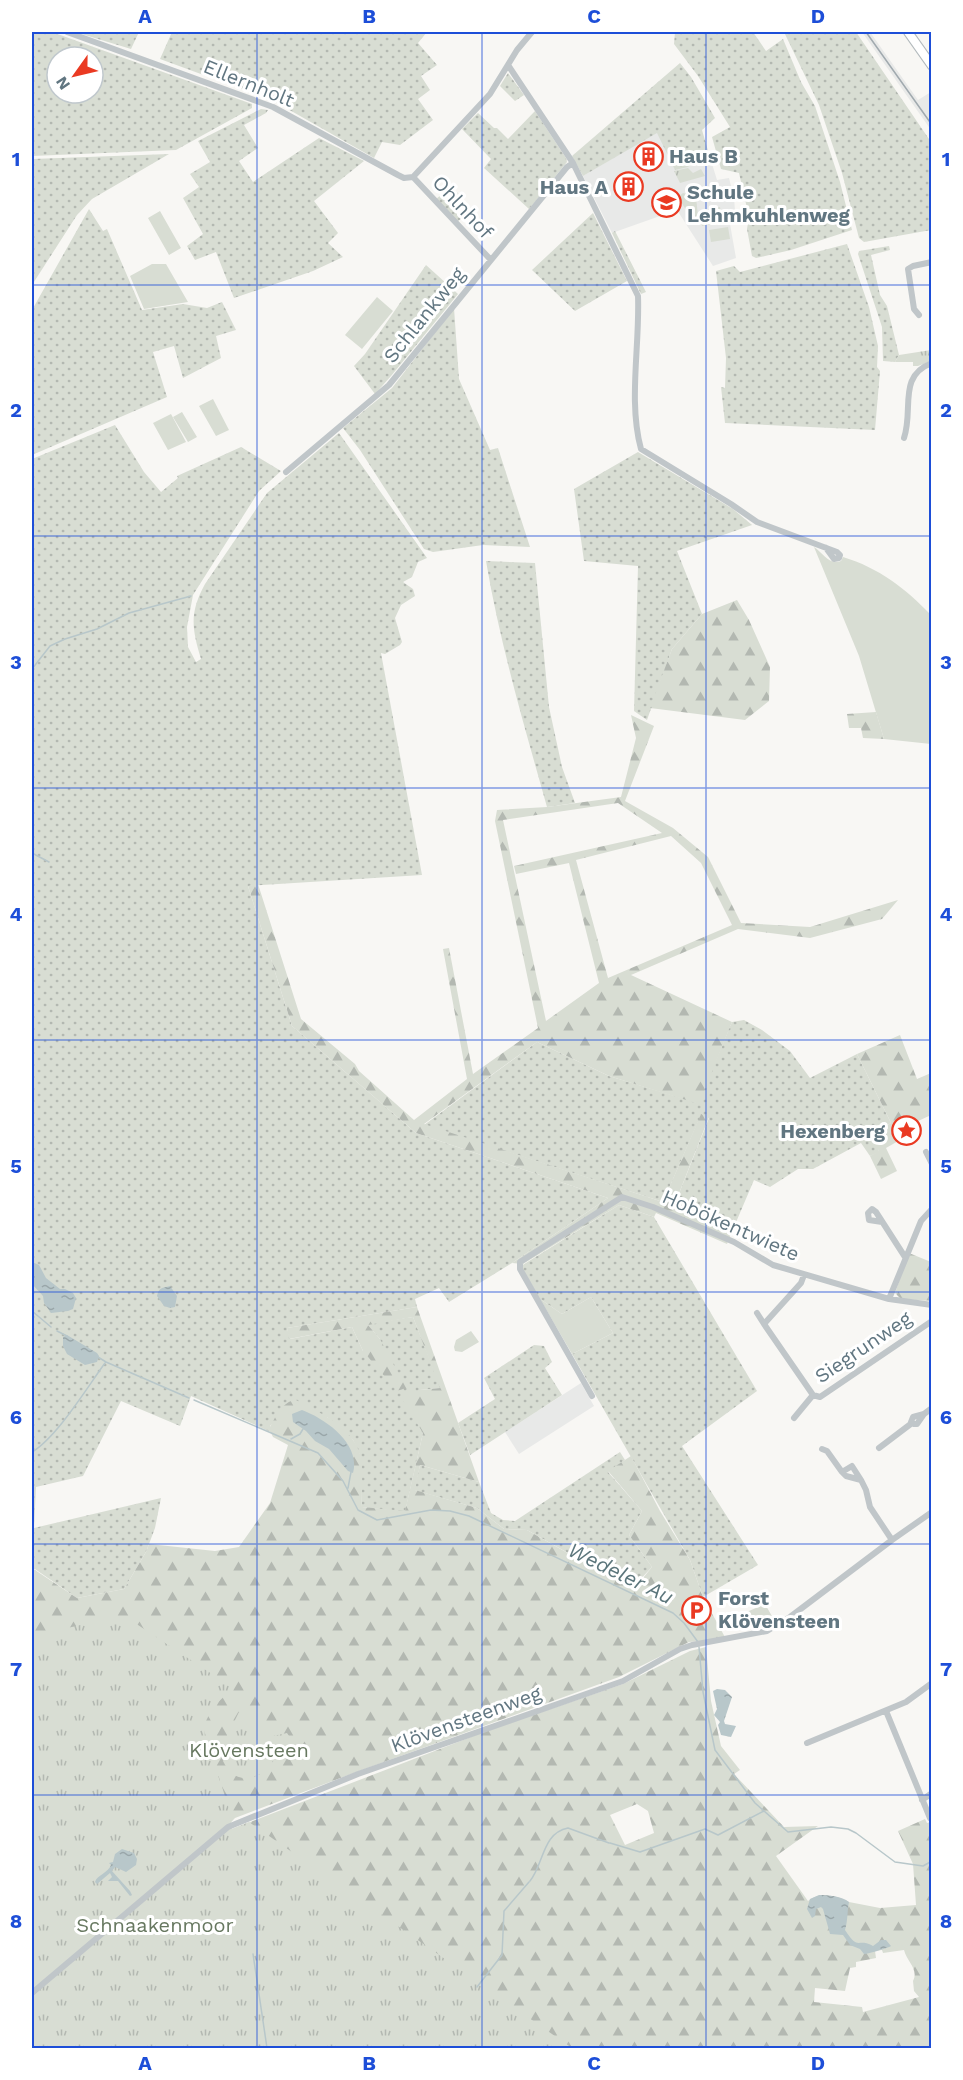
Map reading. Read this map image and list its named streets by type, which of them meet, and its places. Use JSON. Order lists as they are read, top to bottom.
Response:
{
  "streets": {
    "street": [
      "Ellernholt",
      "Ohlnhof",
      "Schlankweg",
      "Hobökentwiete",
      "Siegrunweg",
      "Klövensteenweg"
    ]
  },
  "crossings": [
    ["Ellernholt", "Ohlnhof"],
    ["Ohlnhof", "Schlankweg"]
  ],
  "water": ["Wedeler Au"],
  "parks": ["Klövensteen", "Schnaakenmoor"],
  "places": {
    "building": ["Haus B", "Haus A"],
    "school or university": ["Schule Lehmkuhlenweg"],
    "place": ["Hexenberg"],
    "parking": ["Forst Klövensteen"]
  },
  "north": "bottom left",
  "grid": {
    "columns": [
      "A",
      "B",
      "C",
      "D"
    ],
    "rows": [
      "1",
      "2",
      "3",
      "4",
      "5",
      "6",
      "7",
      "8"
    ]
  }
}
